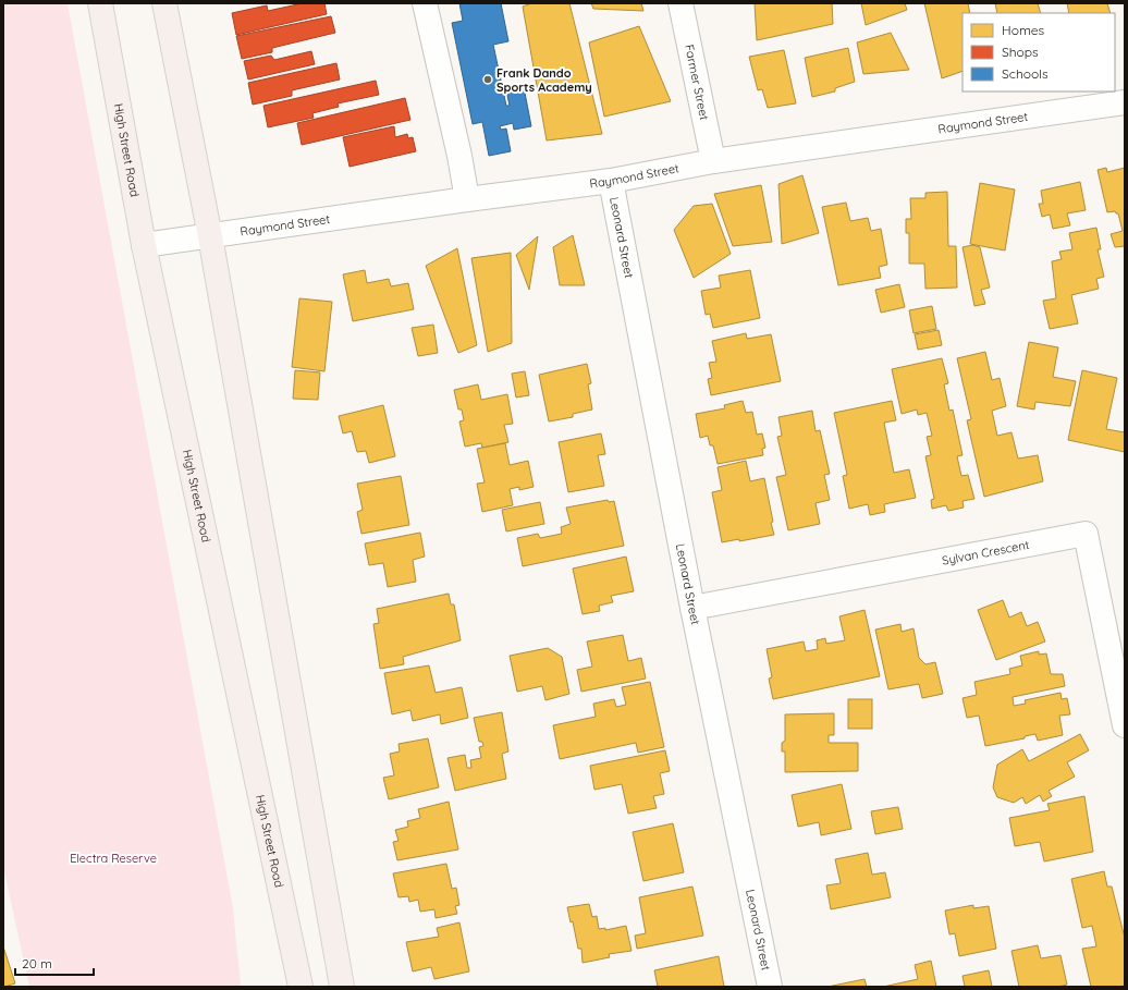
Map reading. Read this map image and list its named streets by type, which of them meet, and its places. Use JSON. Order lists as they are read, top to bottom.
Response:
{
  "streets": {
    "main road": ["High Street Road"],
    "street": [
      "Farmer Street",
      "Raymond Street",
      "Leonard Street",
      "Sylvan Crescent"
    ]
  },
  "crossings": [
    ["Farmer Street", "Raymond Street"],
    ["Raymond Street", "High Street Road"],
    ["Raymond Street", "Leonard Street"],
    ["Leonard Street", "Sylvan Crescent"]
  ],
  "parks": ["Electra Reserve"],
  "places": ["Frank Dando Sports Academy"],
  "legend": ["Homes", "Shops", "Schools"],
  "scale_bar": "20 m"
}
